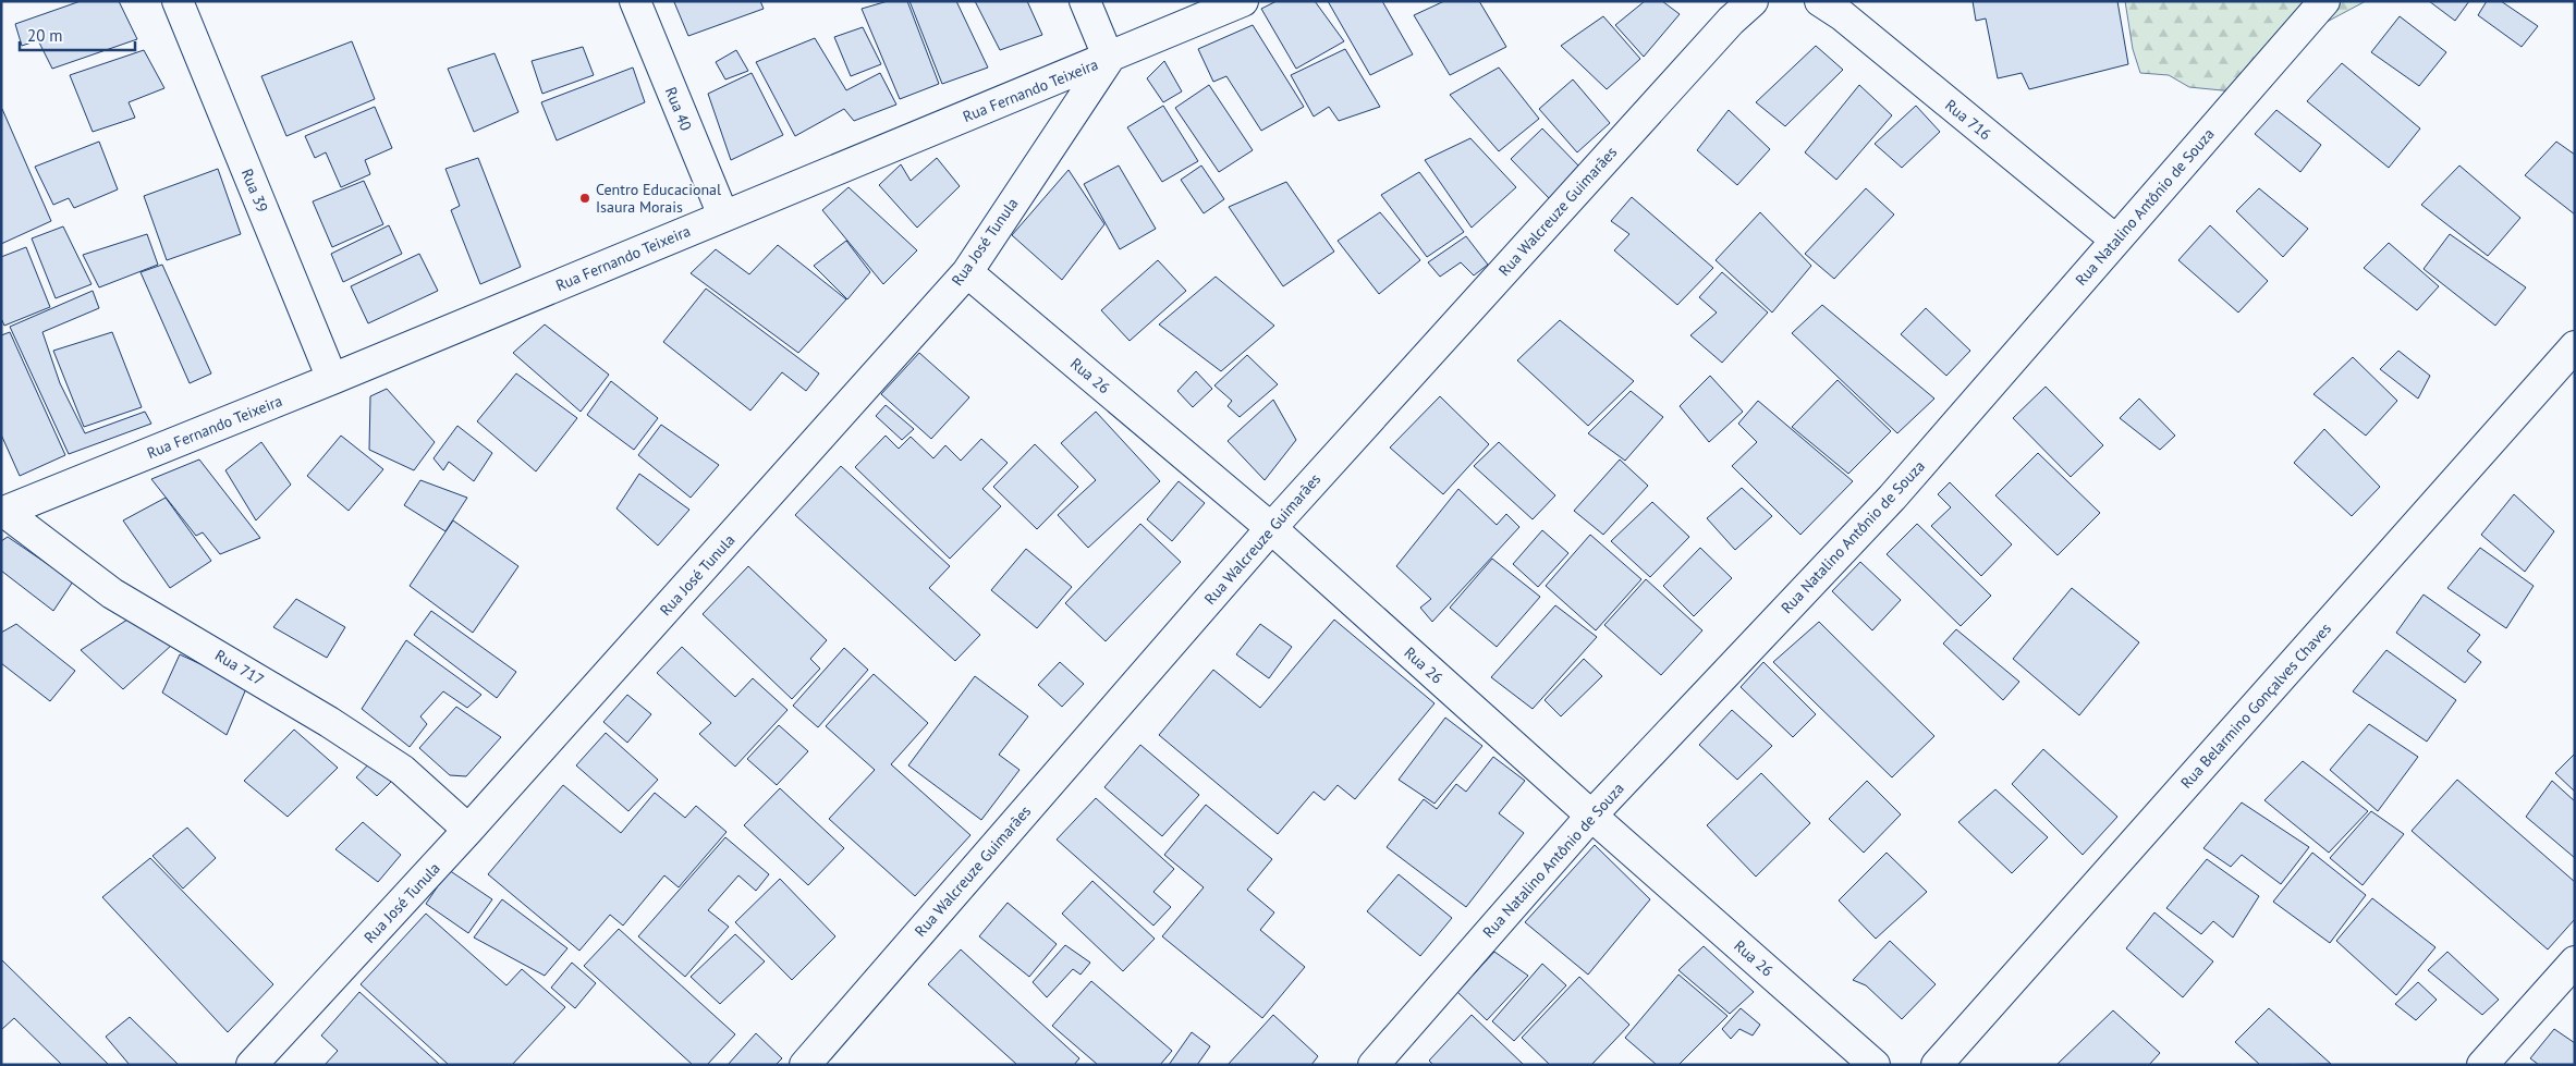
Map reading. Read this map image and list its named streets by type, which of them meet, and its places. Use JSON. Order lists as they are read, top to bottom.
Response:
{
  "streets": {
    "street": [
      "Rua Fernando Teixeira",
      "Rua 40",
      "Rua 716",
      "Rua 39",
      "Rua Natalino Antônio de Souza",
      "Rua Walcreuze Guimarães",
      "Rua José Tunula",
      "Rua 26",
      "Rua 717",
      "Rua Belarmino Gonçalves Chaves"
    ]
  },
  "crossings": [
    ["Rua Fernando Teixeira", "Rua 40"],
    ["Rua Fernando Teixeira", "Rua 39"],
    ["Rua Fernando Teixeira", "Rua José Tunula"],
    ["Rua Fernando Teixeira", "Rua 717"],
    ["Rua 716", "Rua Natalino Antônio de Souza"],
    ["Rua Natalino Antônio de Souza", "Rua 26"],
    ["Rua Walcreuze Guimarães", "Rua 26"],
    ["Rua José Tunula", "Rua 26"],
    ["Rua José Tunula", "Rua 717"]
  ],
  "places": ["Centro Educacional Isaura Morais"],
  "scale_bar": "20 m"
}
